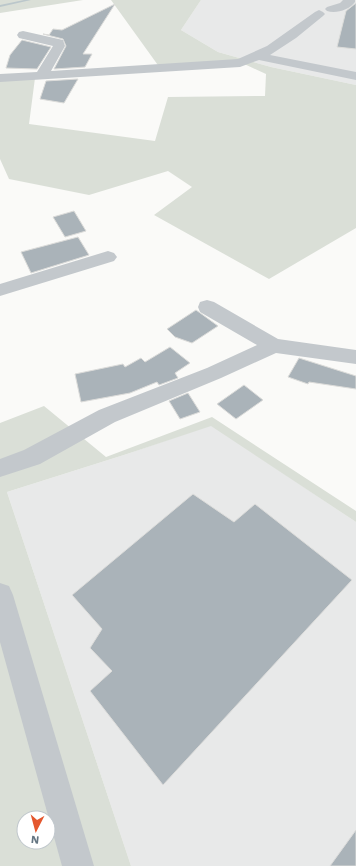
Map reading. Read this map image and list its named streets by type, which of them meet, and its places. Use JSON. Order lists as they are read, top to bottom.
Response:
{
  "north": "bottom"
}
